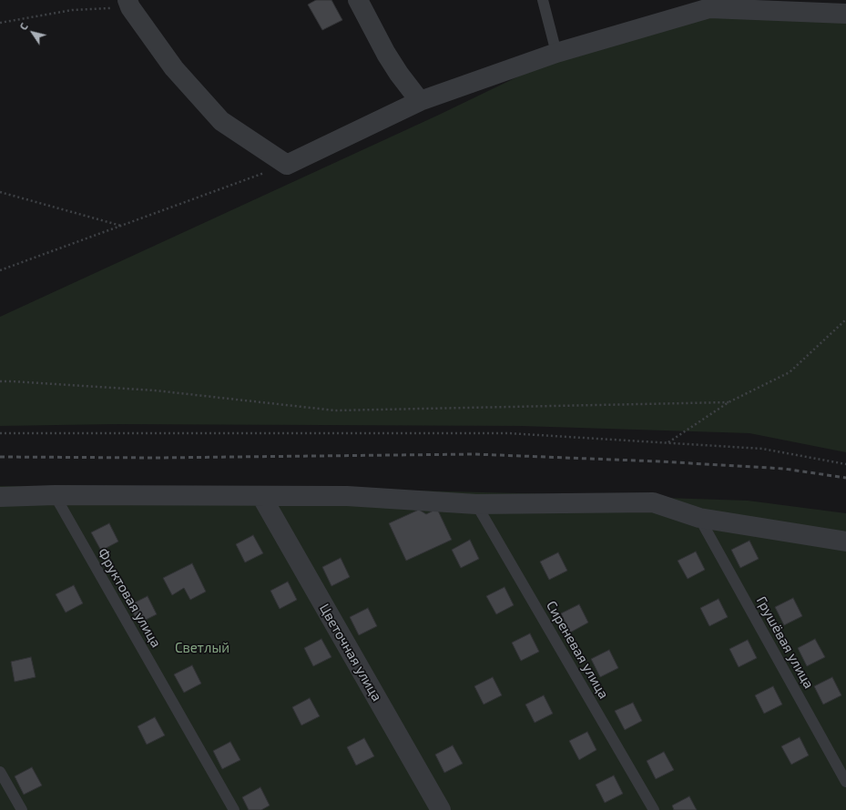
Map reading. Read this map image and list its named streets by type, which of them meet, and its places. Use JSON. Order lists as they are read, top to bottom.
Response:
{
  "streets": {
    "street": ["Цветочная улица"],
    "lane": ["Фруктовая улица", "Грушёвая улица", "Сиреневая улица"]
  },
  "parks": ["Светлый"],
  "north": "top left"
}
